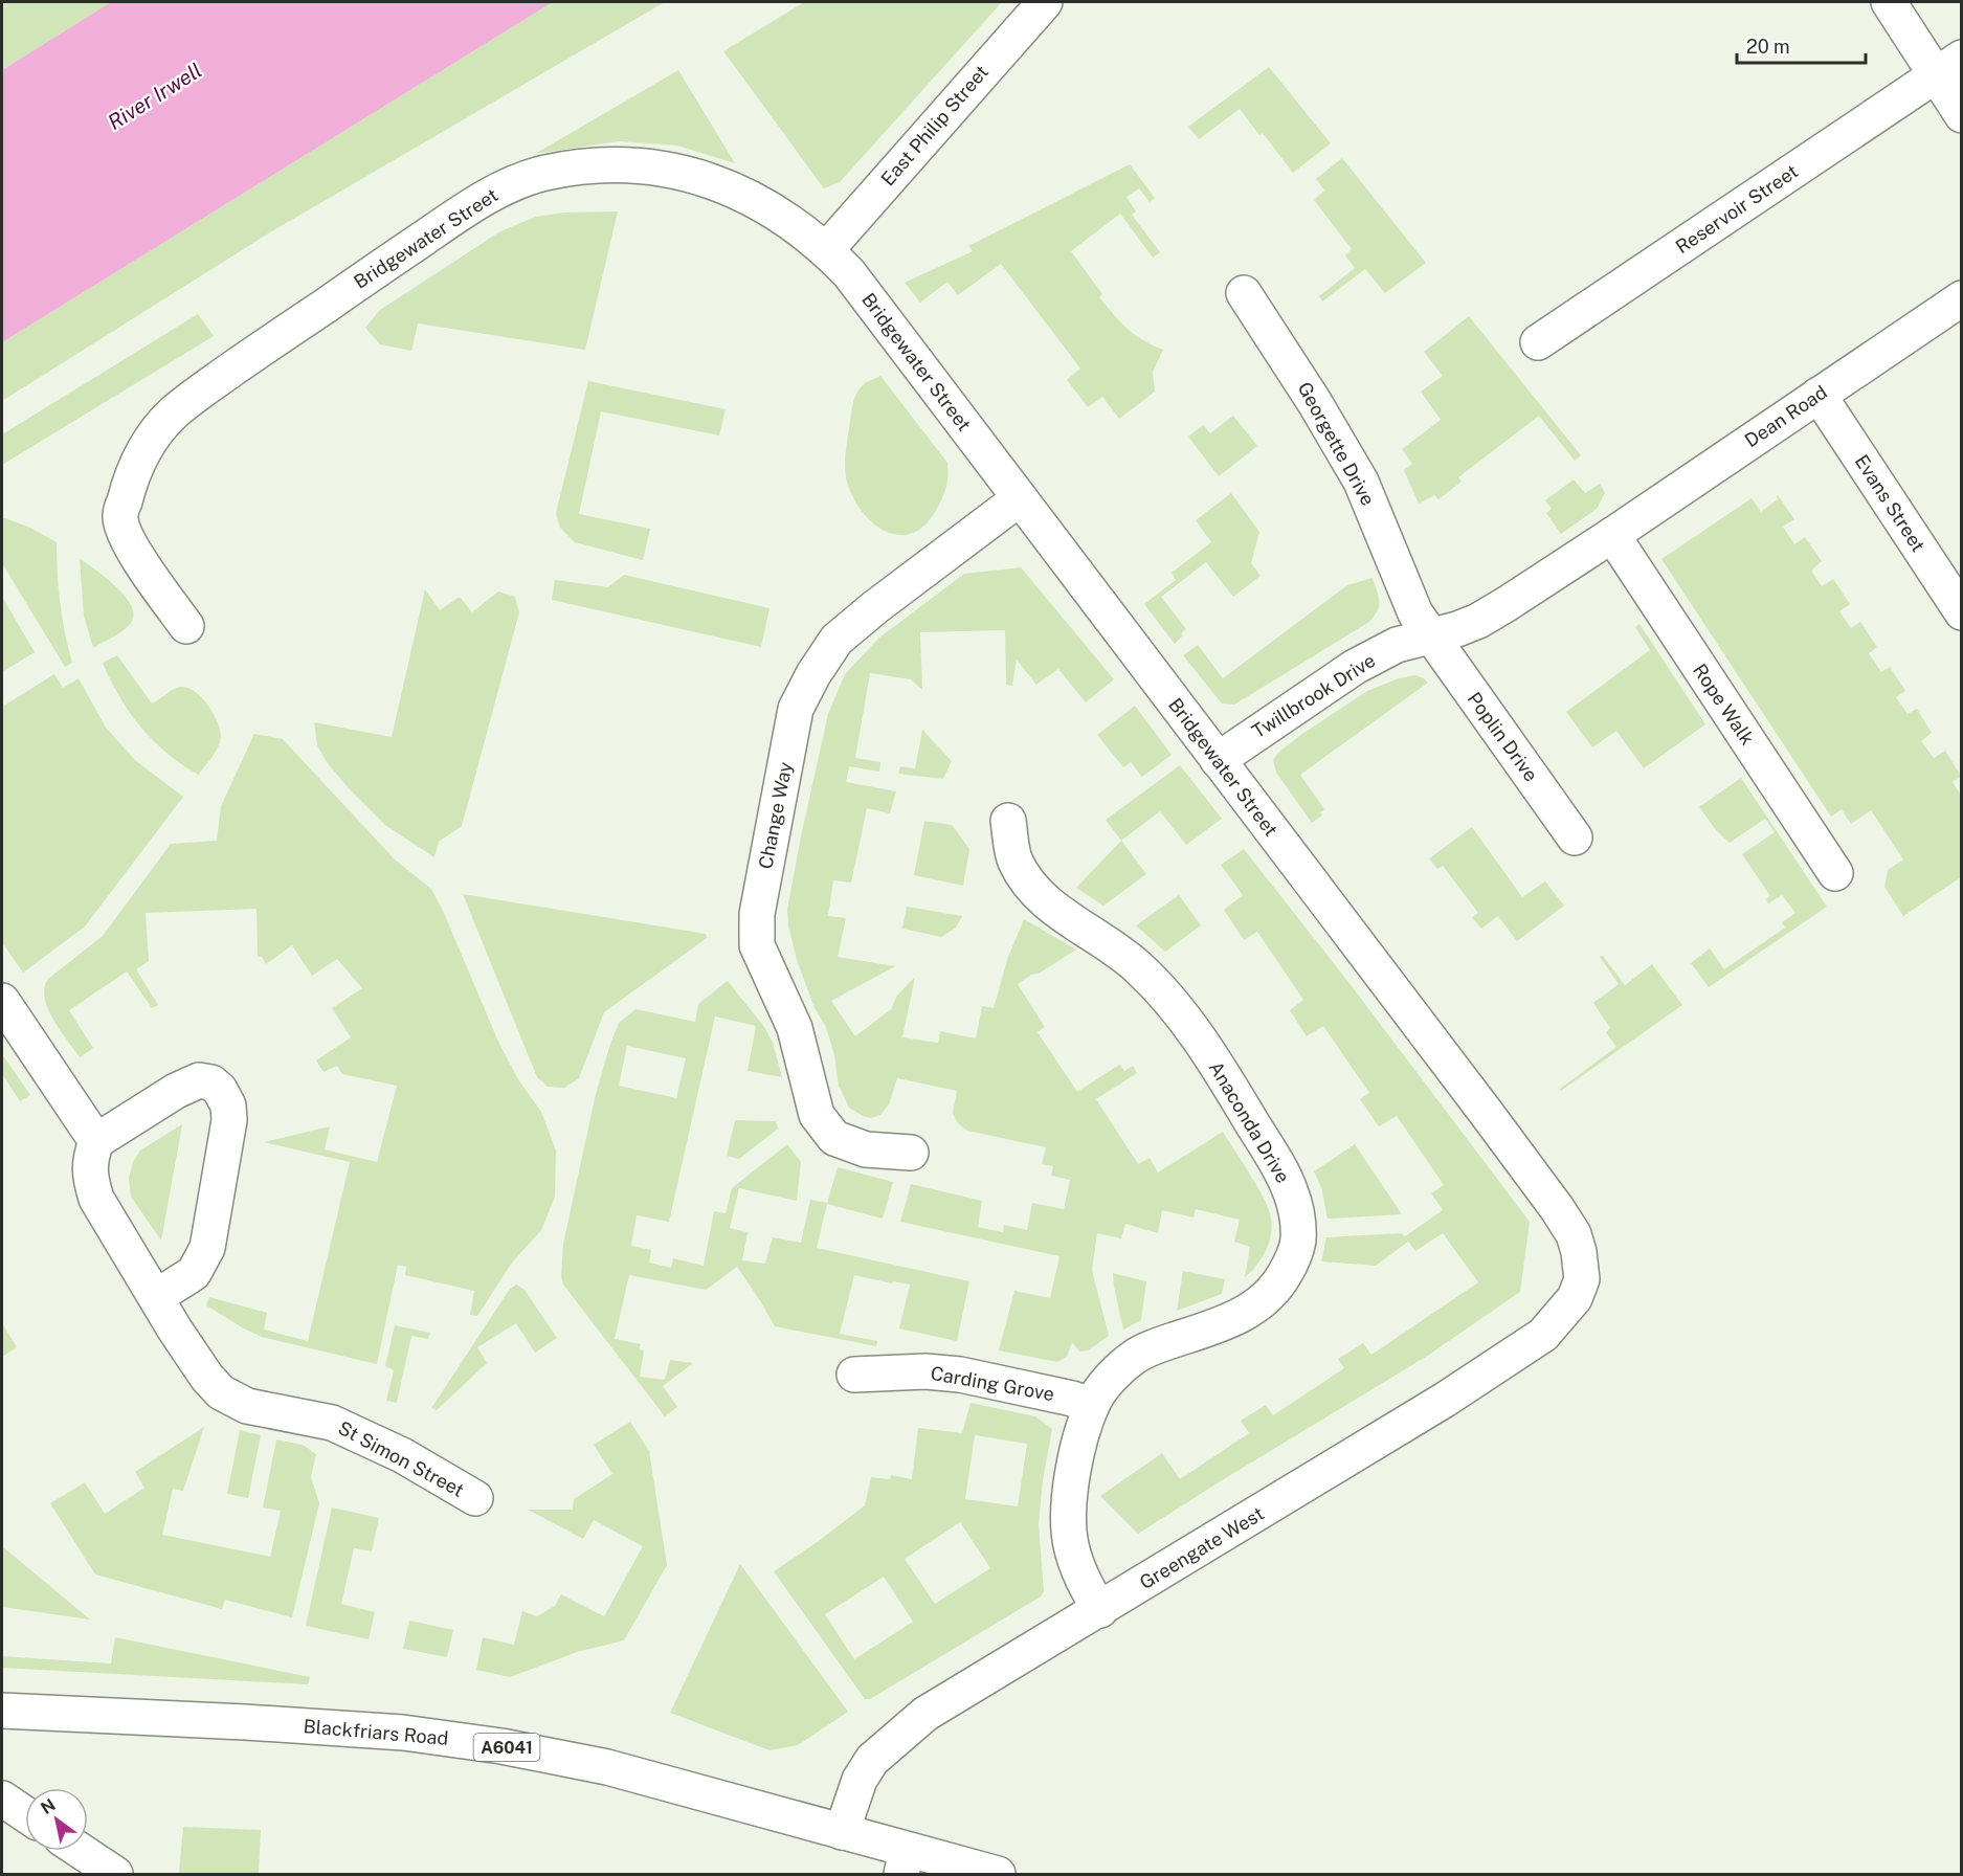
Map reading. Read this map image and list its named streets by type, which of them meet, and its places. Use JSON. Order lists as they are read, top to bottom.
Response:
{
  "streets": {
    "street": [
      "East Philip Street",
      "Reservoir Street",
      "Bridgewater Street",
      "Dean Road",
      "Georgette Drive",
      "Evans Street",
      "Twillbrook Drive",
      "Rope Walk",
      "Poplin Drive",
      "Change Way",
      "Anaconda Drive",
      "Carding Grove",
      "St Simon Street",
      "Greengate West",
      "Blackfriars Road",
      "A6041"
    ]
  },
  "crossings": [
    ["East Philip Street", "Bridgewater Street"],
    ["Bridgewater Street", "Twillbrook Drive"],
    ["Bridgewater Street", "Change Way"],
    ["Bridgewater Street", "Greengate West"],
    ["Dean Road", "Evans Street"],
    ["Dean Road", "Twillbrook Drive"],
    ["Dean Road", "Rope Walk"],
    ["Georgette Drive", "Twillbrook Drive"],
    ["Georgette Drive", "Poplin Drive"],
    ["Twillbrook Drive", "Rope Walk"],
    ["Twillbrook Drive", "Poplin Drive"],
    ["Anaconda Drive", "Carding Grove"],
    ["Anaconda Drive", "Greengate West"],
    ["Greengate West", "Blackfriars Road"]
  ],
  "water": ["River Irwell"],
  "scale_bar": "20 m",
  "north": "top left"
}
